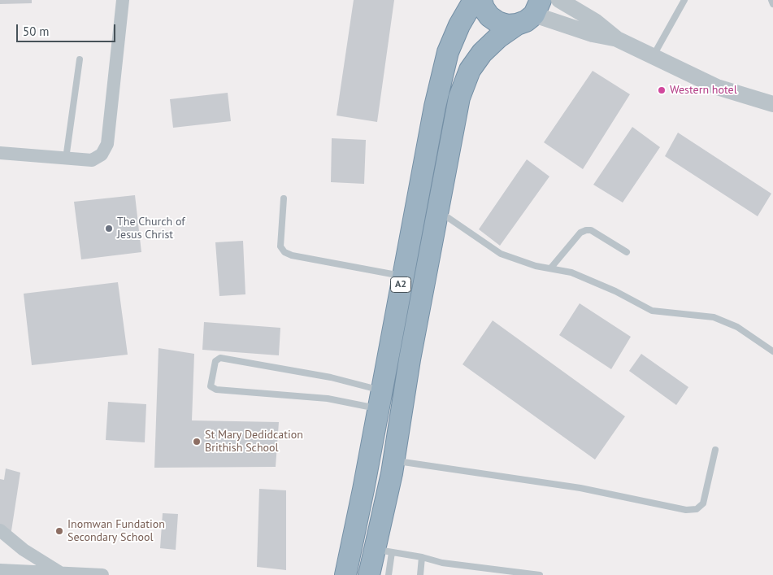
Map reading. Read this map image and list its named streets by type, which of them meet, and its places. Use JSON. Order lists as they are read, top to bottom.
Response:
{
  "streets": {
    "highway": ["A2"]
  },
  "places": [
    "Western hotel",
    "The Church of Jesus Christ",
    "St Mary Dedidcation Brithish School",
    "Inomwan Fundation Secondary School"
  ],
  "scale_bar": "50 m"
}
